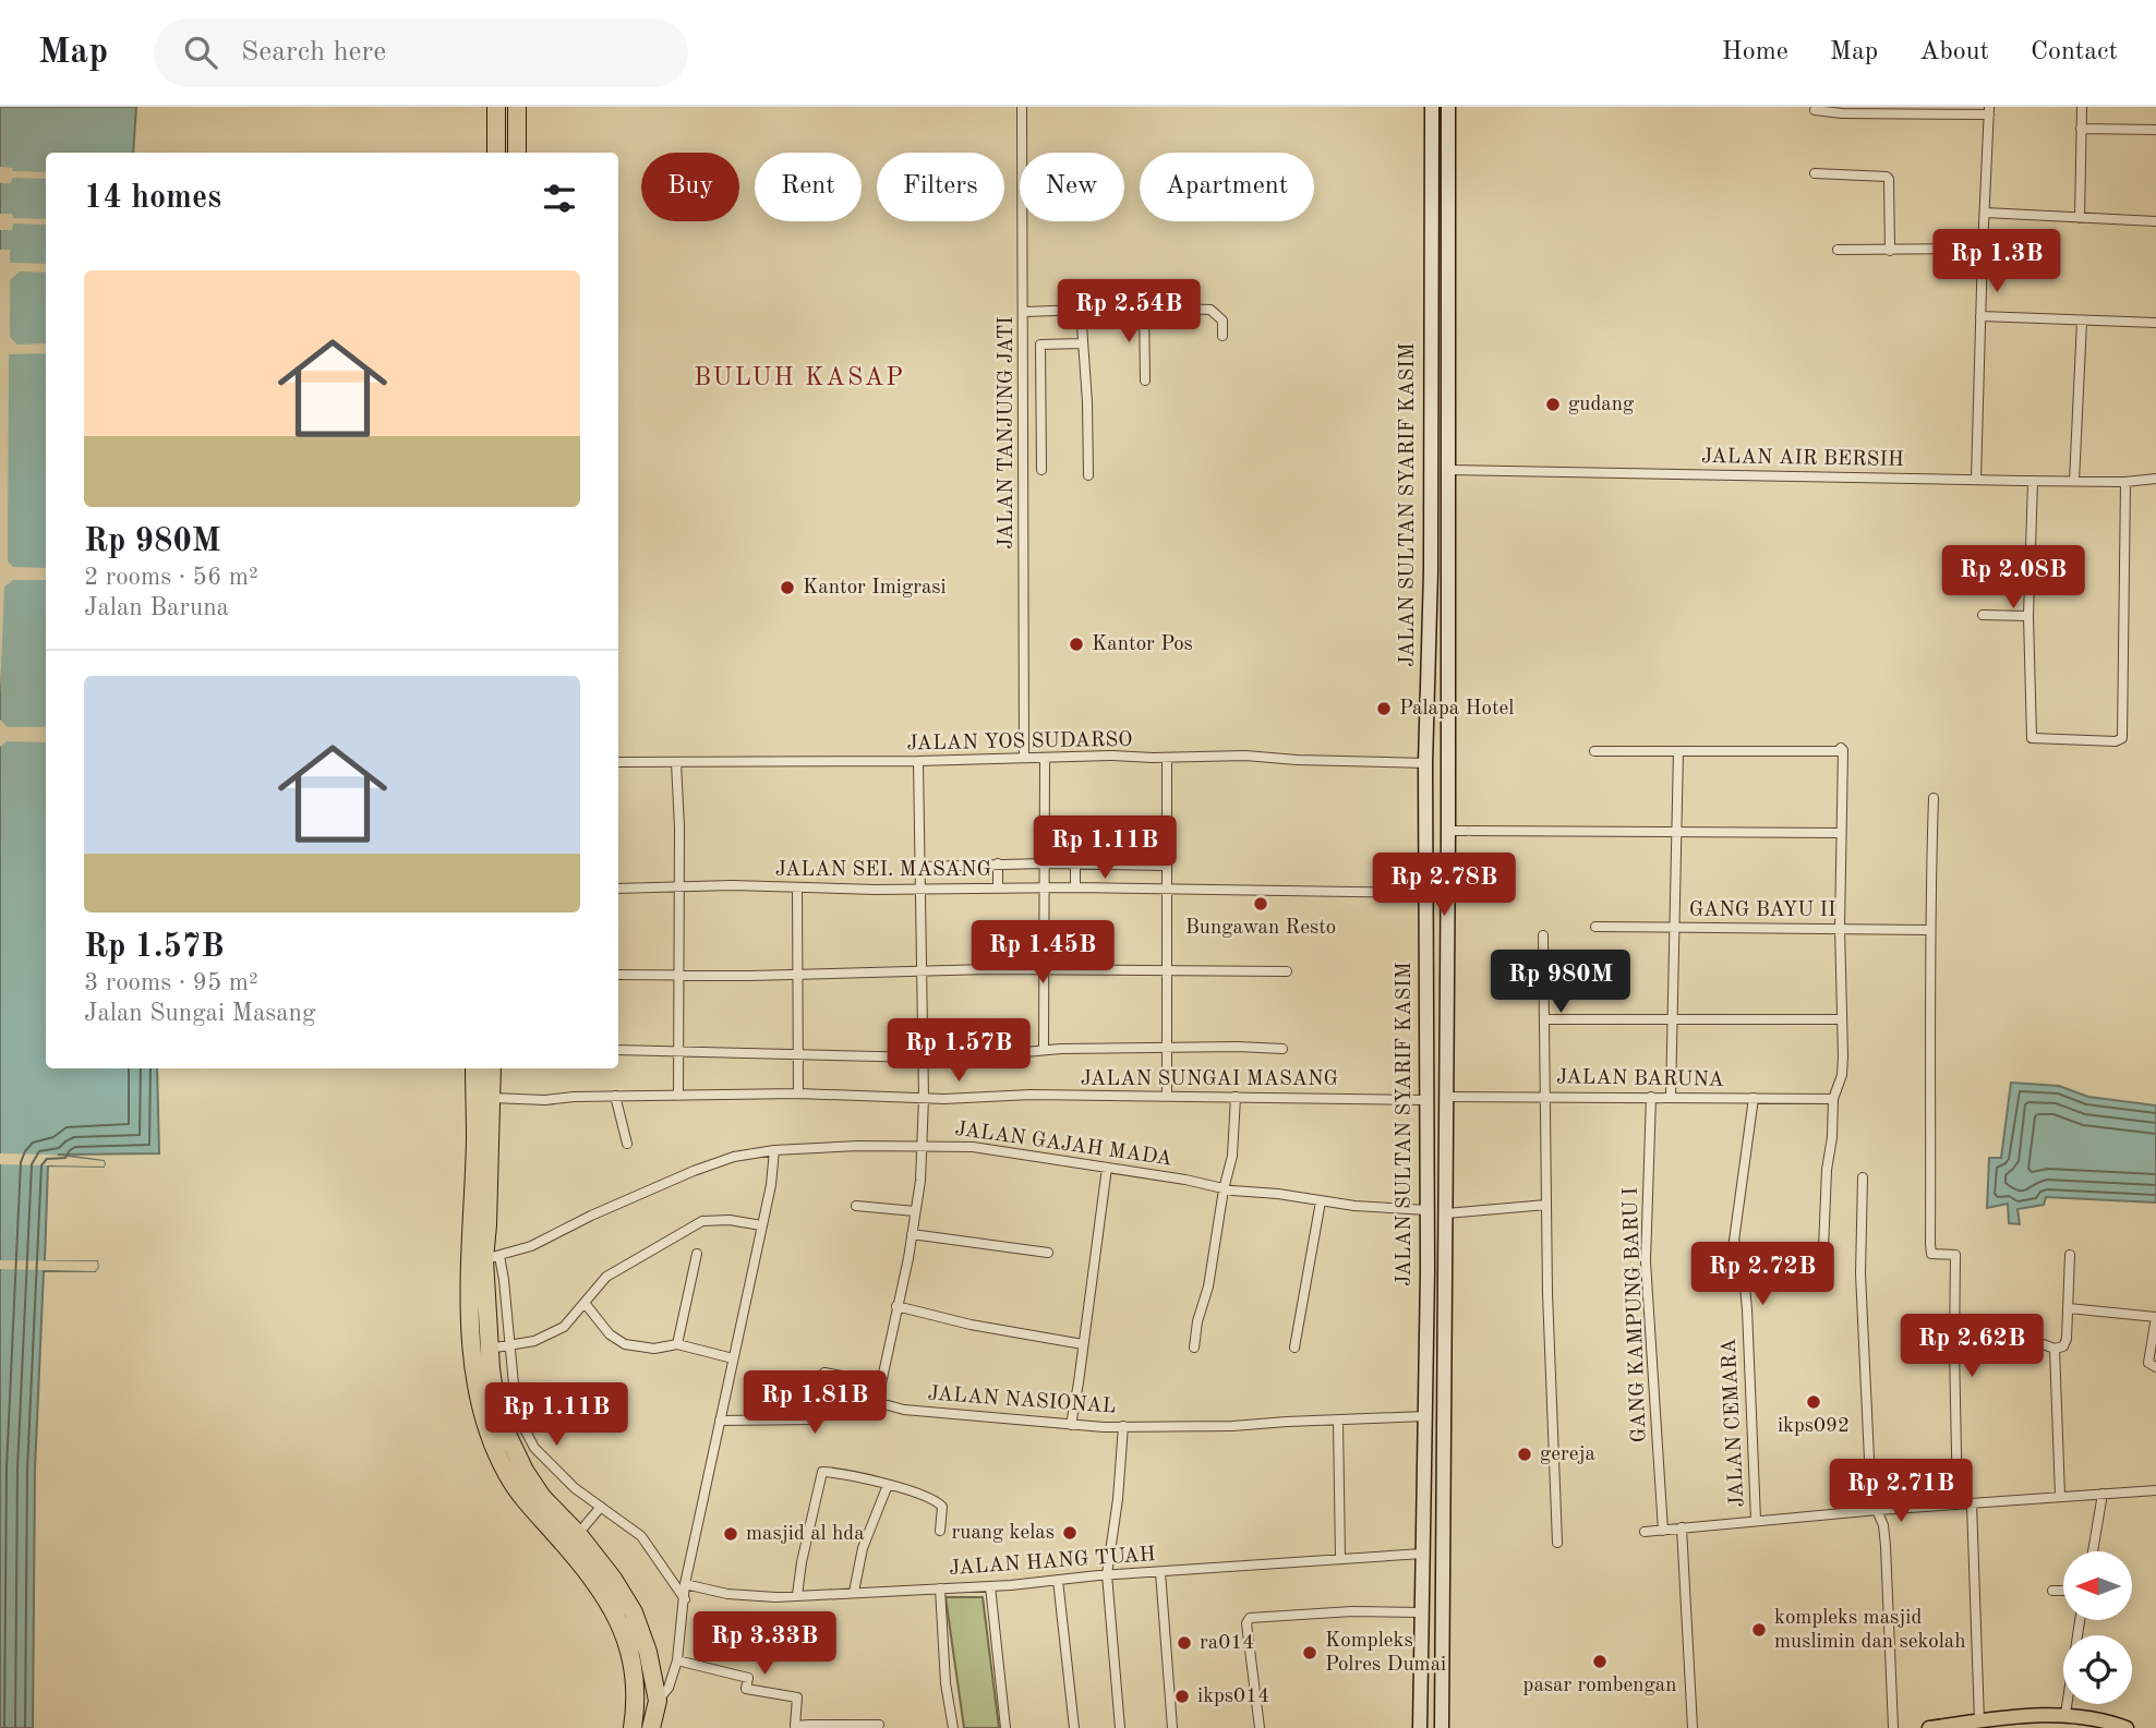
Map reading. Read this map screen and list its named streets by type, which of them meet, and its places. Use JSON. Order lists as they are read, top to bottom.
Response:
{
  "streets": {
    "street": [
      "JALAN TANJUNG JATI",
      "JALAN AIR BERSIH",
      "JALAN SULTAN SYARIF KASIM",
      "JALAN YOS SUDARSO",
      "JALAN SEI. MASANG",
      "GANG BAYU II",
      "JALAN SUNGAI MASANG",
      "JALAN BARUNA",
      "JALAN GAJAH MADA",
      "GANG KAMPUNG BARU I",
      "JALAN NASIONAL",
      "JALAN CEMARA",
      "JALAN HANG TUAH"
    ]
  },
  "crossings": [
    ["JALAN TANJUNG JATI", "JALAN YOS SUDARSO"],
    ["JALAN AIR BERSIH", "JALAN SULTAN SYARIF KASIM"],
    ["JALAN SULTAN SYARIF KASIM", "JALAN YOS SUDARSO"],
    ["JALAN SULTAN SYARIF KASIM", "JALAN SEI. MASANG"],
    ["JALAN SULTAN SYARIF KASIM", "JALAN SUNGAI MASANG"],
    ["JALAN SULTAN SYARIF KASIM", "JALAN BARUNA"],
    ["JALAN SULTAN SYARIF KASIM", "JALAN GAJAH MADA"],
    ["JALAN SULTAN SYARIF KASIM", "JALAN NASIONAL"],
    ["JALAN SULTAN SYARIF KASIM", "JALAN HANG TUAH"],
    ["JALAN BARUNA", "GANG KAMPUNG BARU I"],
    ["JALAN BARUNA", "JALAN CEMARA"]
  ],
  "districts": ["BULUH KASAP"],
  "places": [
    "gudang",
    "Kantor Imigrasi",
    "Kantor Pos",
    "Palapa Hotel",
    "Bungawan Resto",
    "ikps092",
    "gereja",
    "ruang kelas",
    "masjid al hda",
    "kompleks masjid muslimin dan sekolah",
    "ra014",
    "Kompleks Polres Dumai",
    "pasar rombengan",
    "ikps014"
  ],
  "north": "left",
  "page": {
    "header": "Map",
    "search": "Search here",
    "nav": [
      "Home",
      "Map",
      "About",
      "Contact"
    ],
    "chip": [
      "Buy",
      "Rent",
      "Filters",
      "New",
      "Apartment"
    ],
    "heading": "14 homes",
    "price": [
      "Rp 1.3B",
      "Rp 2.54B",
      "Rp 2.08B",
      "Rp 1.11B",
      "Rp 2.78B",
      "Rp 1.45B",
      "Rp 980M",
      "Rp 1.57B",
      "Rp 2.72B",
      "Rp 2.62B",
      "Rp 1.81B",
      "Rp 1.11B",
      "Rp 2.71B",
      "Rp 3.33B"
    ],
    "list": [
      {
        "name": "Rp 980M",
        "note": "2 rooms · 56 m² · Jalan Baruna"
      },
      {
        "name": "Rp 1.57B",
        "note": "3 rooms · 95 m² · Jalan Sungai Masang"
      }
    ]
  }
}
